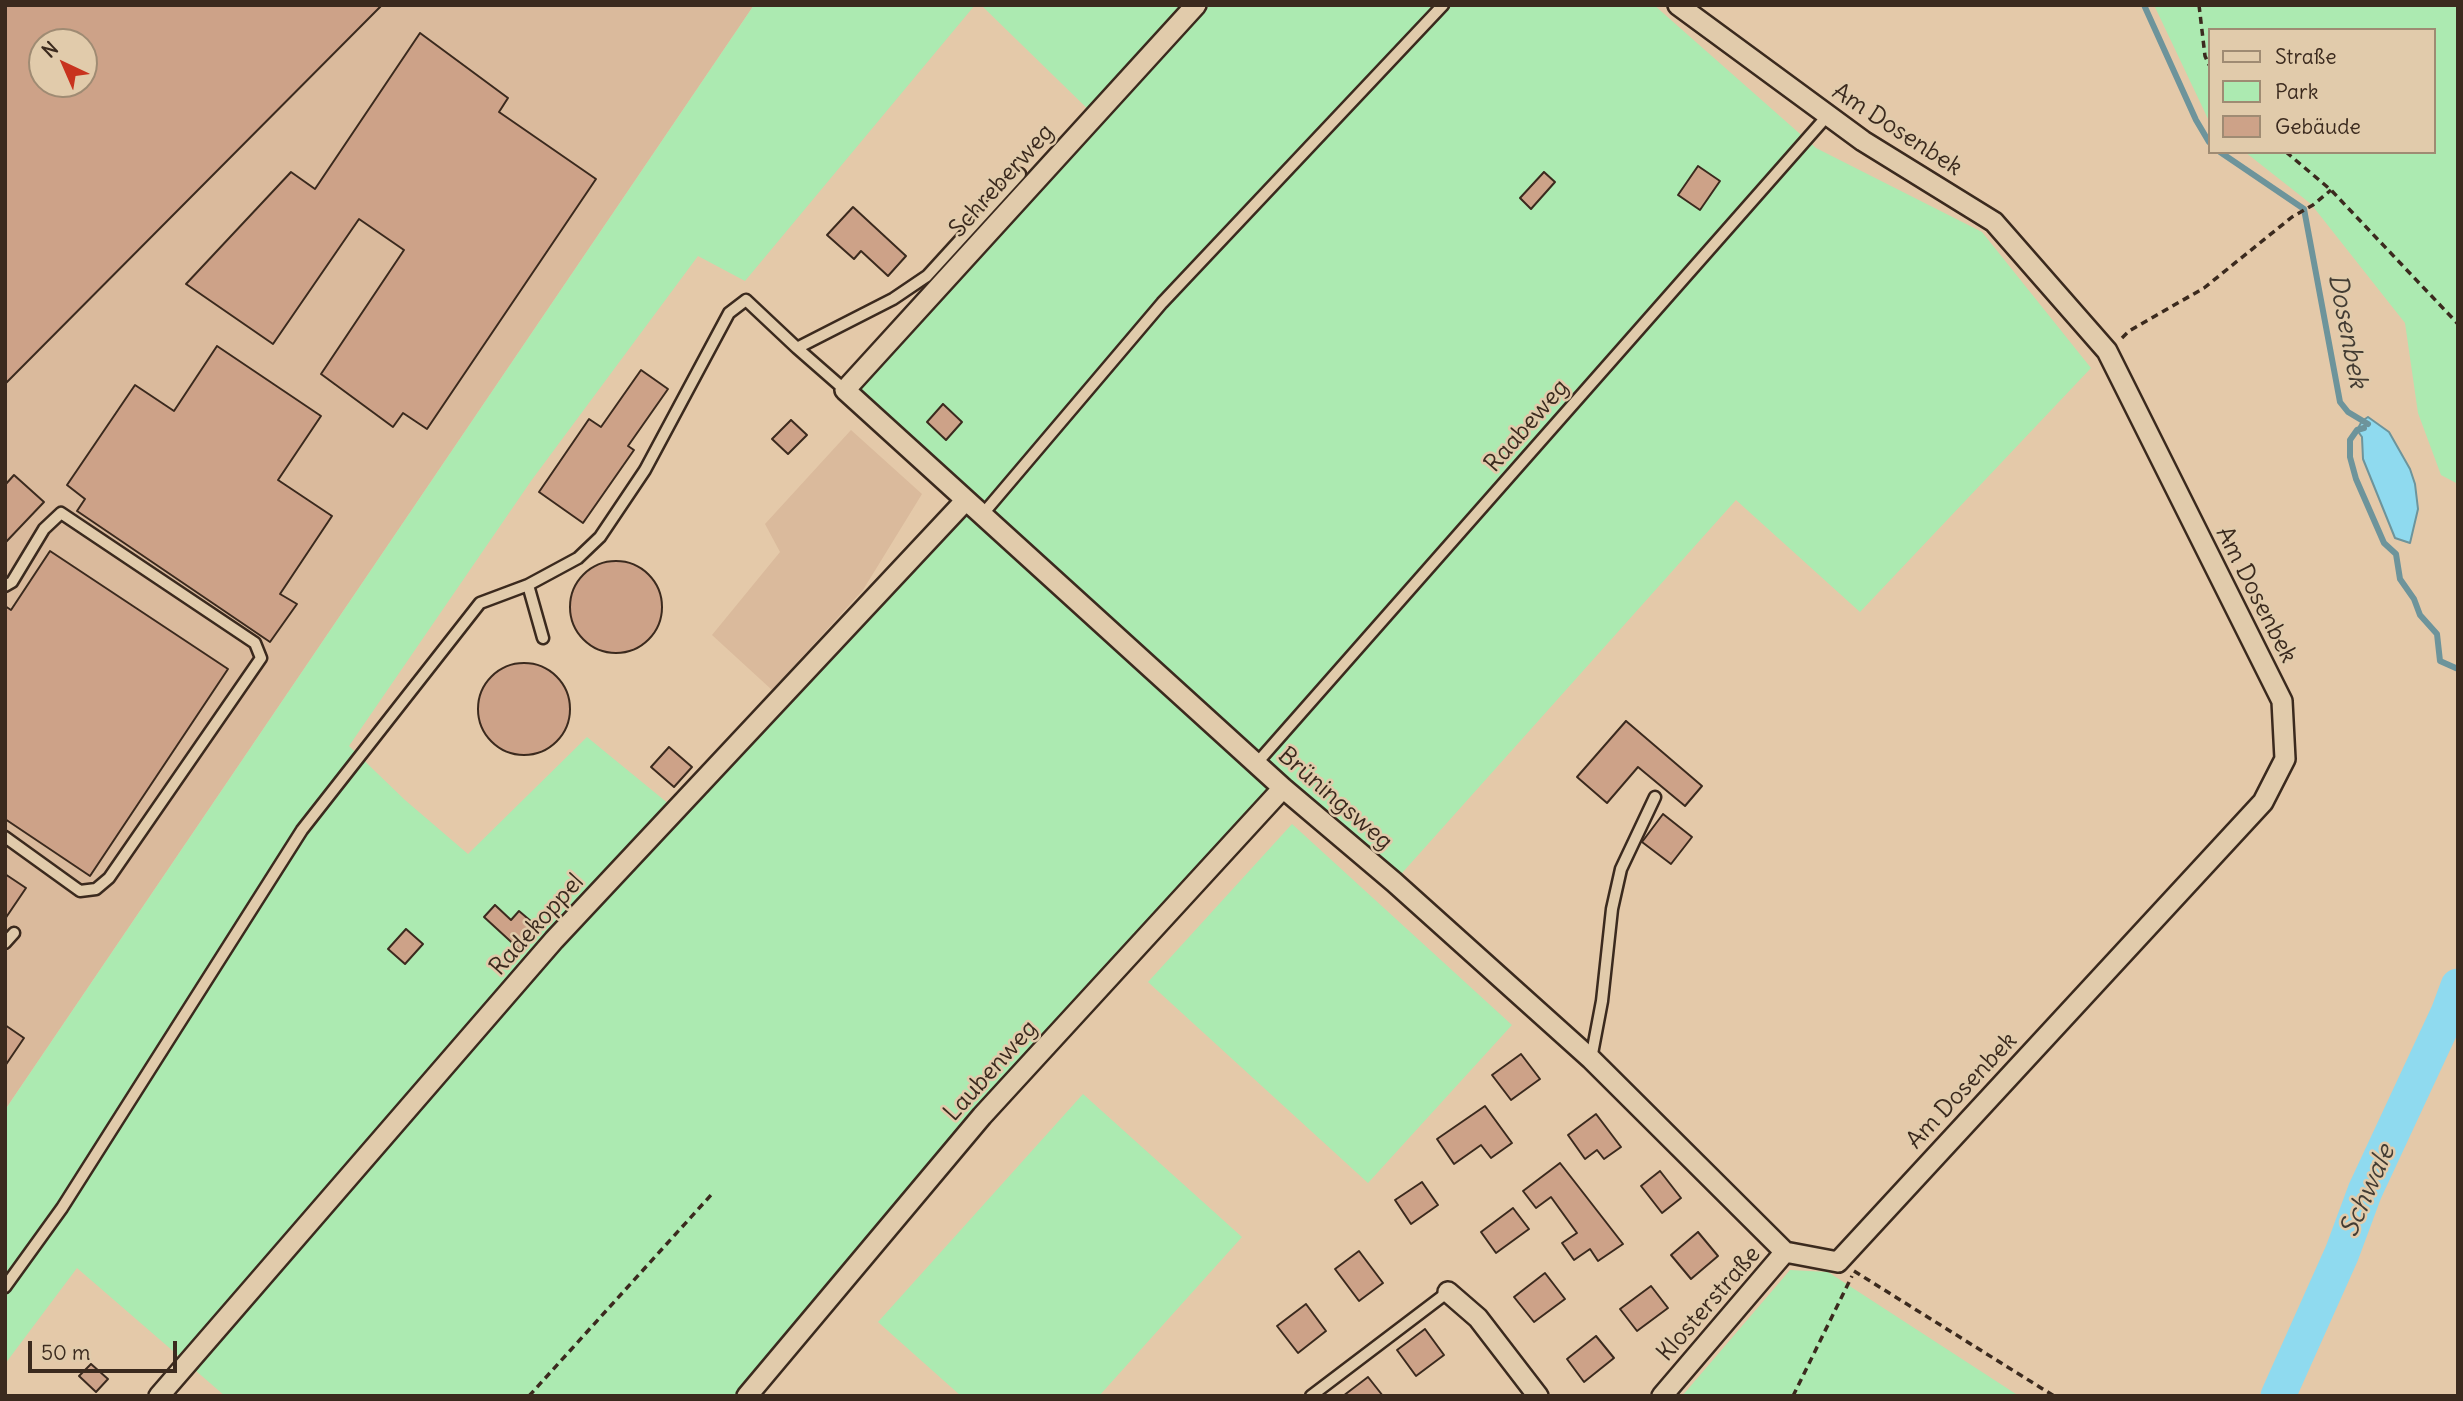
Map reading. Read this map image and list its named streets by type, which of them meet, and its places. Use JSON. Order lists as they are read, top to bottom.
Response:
{
  "streets": {
    "street": [
      "Am Dosenbek",
      "Schreberweg",
      "Brüningsweg",
      "Radekoppel",
      "Laubenweg",
      "Klosterstraße"
    ],
    "lane": ["Raabeweg"]
  },
  "crossings": [
    ["Am Dosenbek", "Raabeweg"],
    ["Am Dosenbek", "Klosterstraße"],
    ["Schreberweg", "Brüningsweg"],
    ["Raabeweg", "Brüningsweg"],
    ["Brüningsweg", "Radekoppel"],
    ["Brüningsweg", "Laubenweg"],
    ["Brüningsweg", "Klosterstraße"]
  ],
  "water": ["Dosenbek", "Schwale"],
  "legend": ["Straße", "Park", "Gebäude"],
  "scale_bar": "50 m",
  "north": "top left"
}
